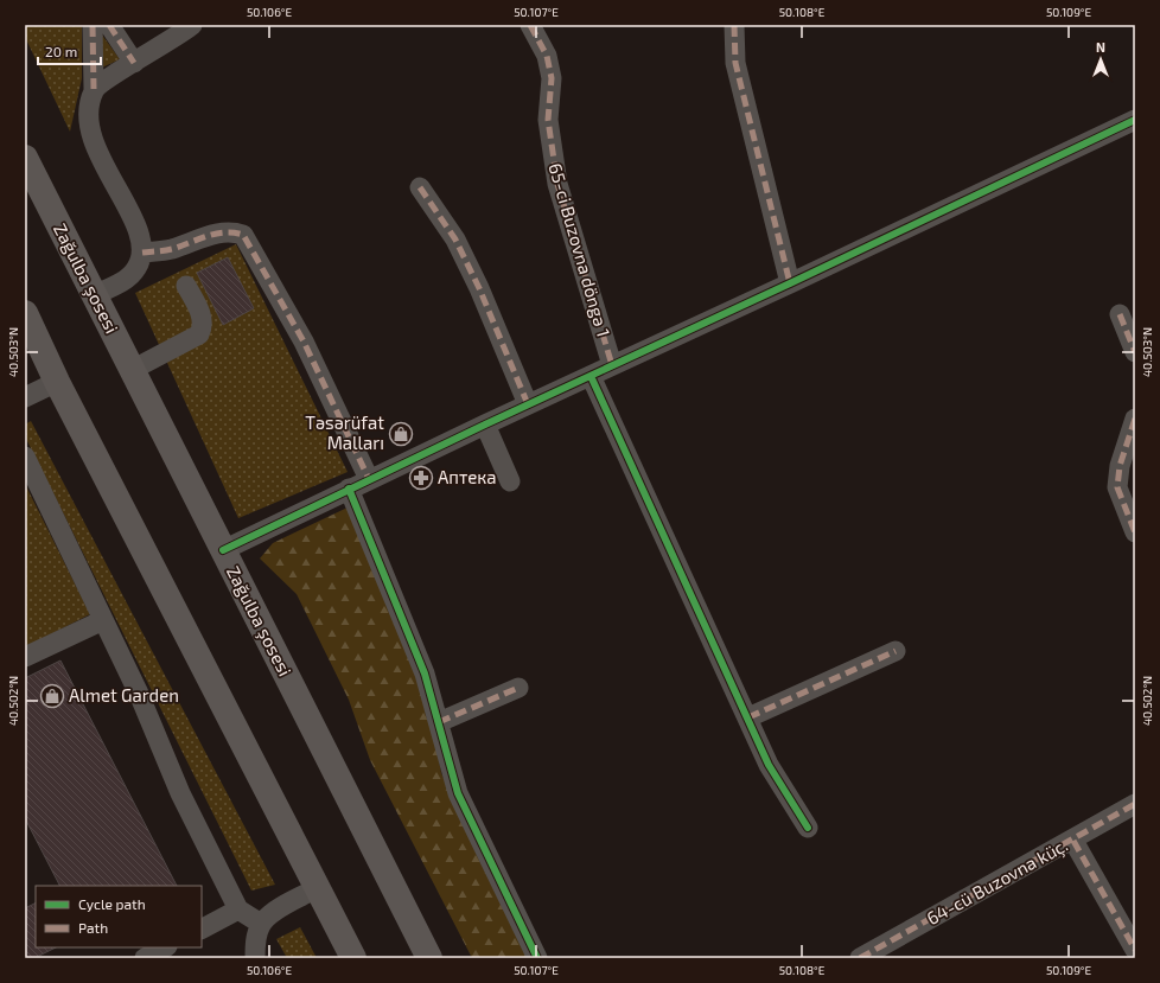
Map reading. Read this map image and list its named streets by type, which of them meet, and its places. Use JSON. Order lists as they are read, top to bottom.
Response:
{
  "streets": {
    "highway": ["Zağulba şosesi"],
    "street": ["65-ci Buzovna döngə 1", "64-cü Buzovna küç."]
  },
  "places": {
    "shop": ["Təsərüfat Malları", "Almet Garden"],
    "pharmacy": ["Аптека"]
  },
  "legend": ["Cycle path", "Path"],
  "scale_bar": "20 m",
  "north": "top",
  "coordinates": [
    "50.106°E",
    "50.107°E",
    "50.108°E",
    "50.109°E",
    "40.503°N",
    "40.502°N"
  ]
}
